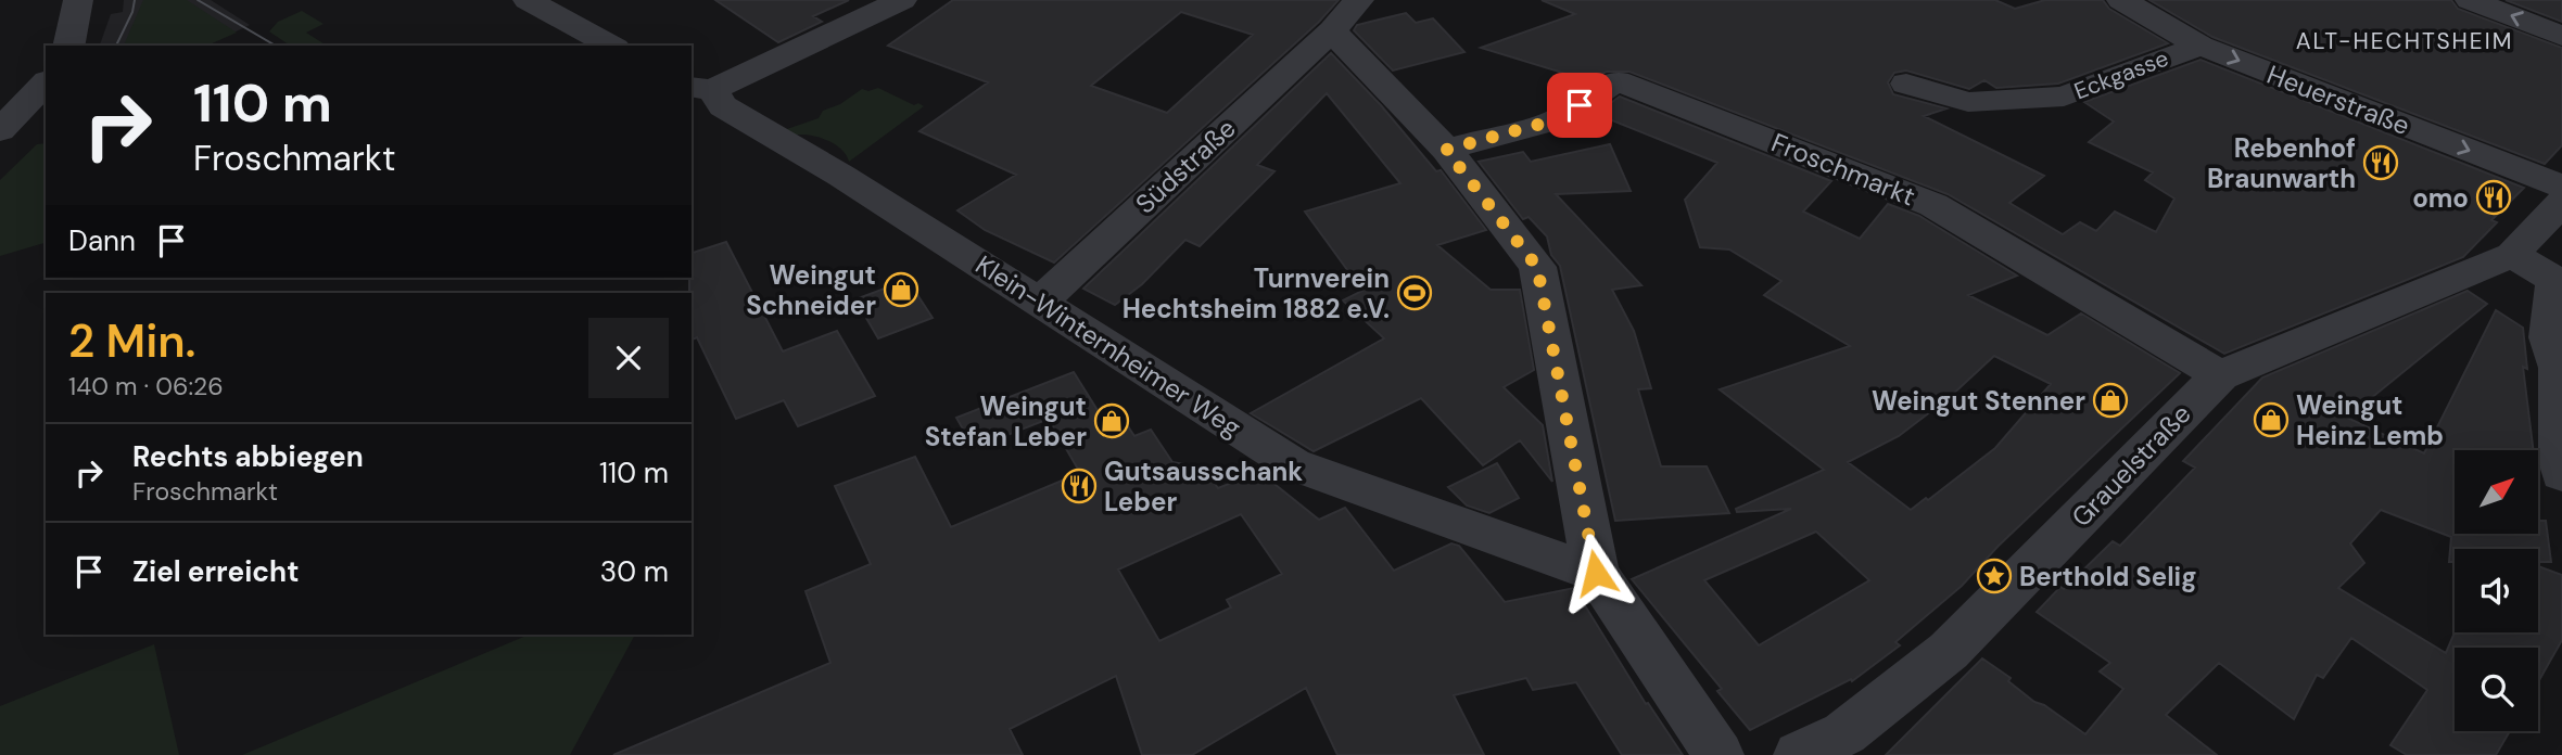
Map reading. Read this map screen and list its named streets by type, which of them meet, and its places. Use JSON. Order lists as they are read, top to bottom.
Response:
{
  "streets": {
    "street": [
      "Eckgasse",
      "Heuerstraße",
      "Südstraße",
      "Froschmarkt",
      "Klein-Winternheimer Weg",
      "Grauelstraße"
    ]
  },
  "crossings": [
    ["Eckgasse", "Heuerstraße"],
    ["Südstraße", "Klein-Winternheimer Weg"],
    ["Froschmarkt", "Grauelstraße"]
  ],
  "districts": ["ALT-HECHTSHEIM"],
  "places": {
    "restaurant": ["Rebenhof Braunwarth", "omo", "Gutsausschank Leber"],
    "shop": [
      "Weingut Schneider",
      "Weingut Stenner",
      "Weingut Heinz Lemb",
      "Weingut Stefan Leber"
    ],
    "sports": ["Turnverein Hechtsheim 1882 e.V."],
    "place": ["Berthold Selig"]
  },
  "north": "top right",
  "page": {
    "turn": ["110 m", "Froschmarkt"],
    "then": "Dann",
    "heading": ["2 Min.", "140 m · 06:26"],
    "list": [
      {
        "name": "Rechts abbiegen",
        "note": "Froschmarkt",
        "value": "110 m"
      },
      {
        "name": "Ziel erreicht",
        "value": "30 m"
      }
    ]
  }
}
